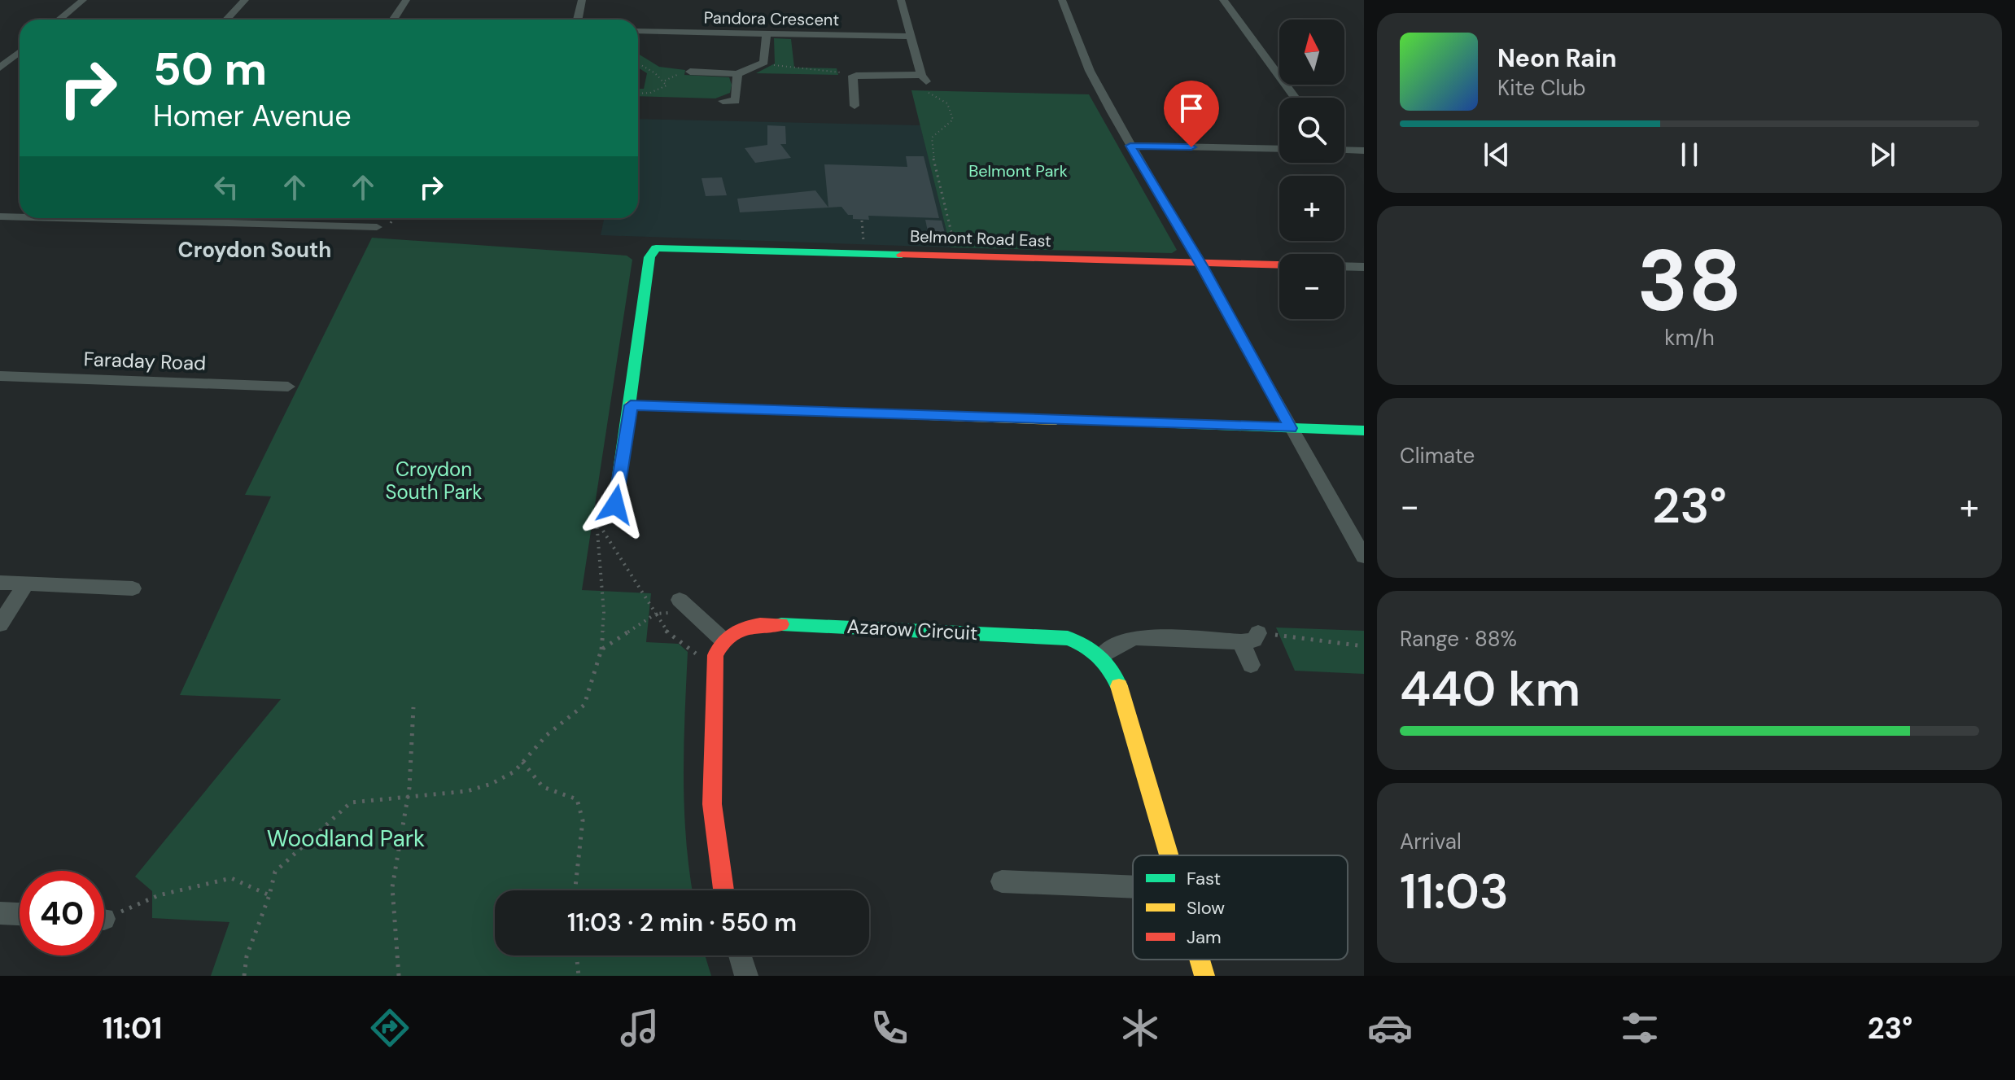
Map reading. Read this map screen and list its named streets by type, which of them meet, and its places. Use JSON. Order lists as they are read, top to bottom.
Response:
{
  "streets": {
    "street": [
      "Pandora Crescent",
      "Belmont Road East",
      "Faraday Road",
      "Azarow Circuit"
    ]
  },
  "districts": ["Croydon South"],
  "parks": ["Belmont Park", "Croydon South Park", "Woodland Park"],
  "legend": ["Fast", "Slow", "Jam"],
  "north": "top",
  "page": {
    "map_buttons": ["+", "−"],
    "turn": ["50 m", "Homer Avenue"],
    "song": ["Neon Rain", "Kite Club"],
    "tile": [
      ["38", "km/h"],
      "Climate",
      ["Range · 88%", "440 km"],
      ["Arrival", "11:03"]
    ],
    "heat": ["−", "23°", "+"],
    "limit": "40",
    "trip": "11:03 · 2 min · 550 m",
    "tabs": ["11:01", "23°"]
  }
}
